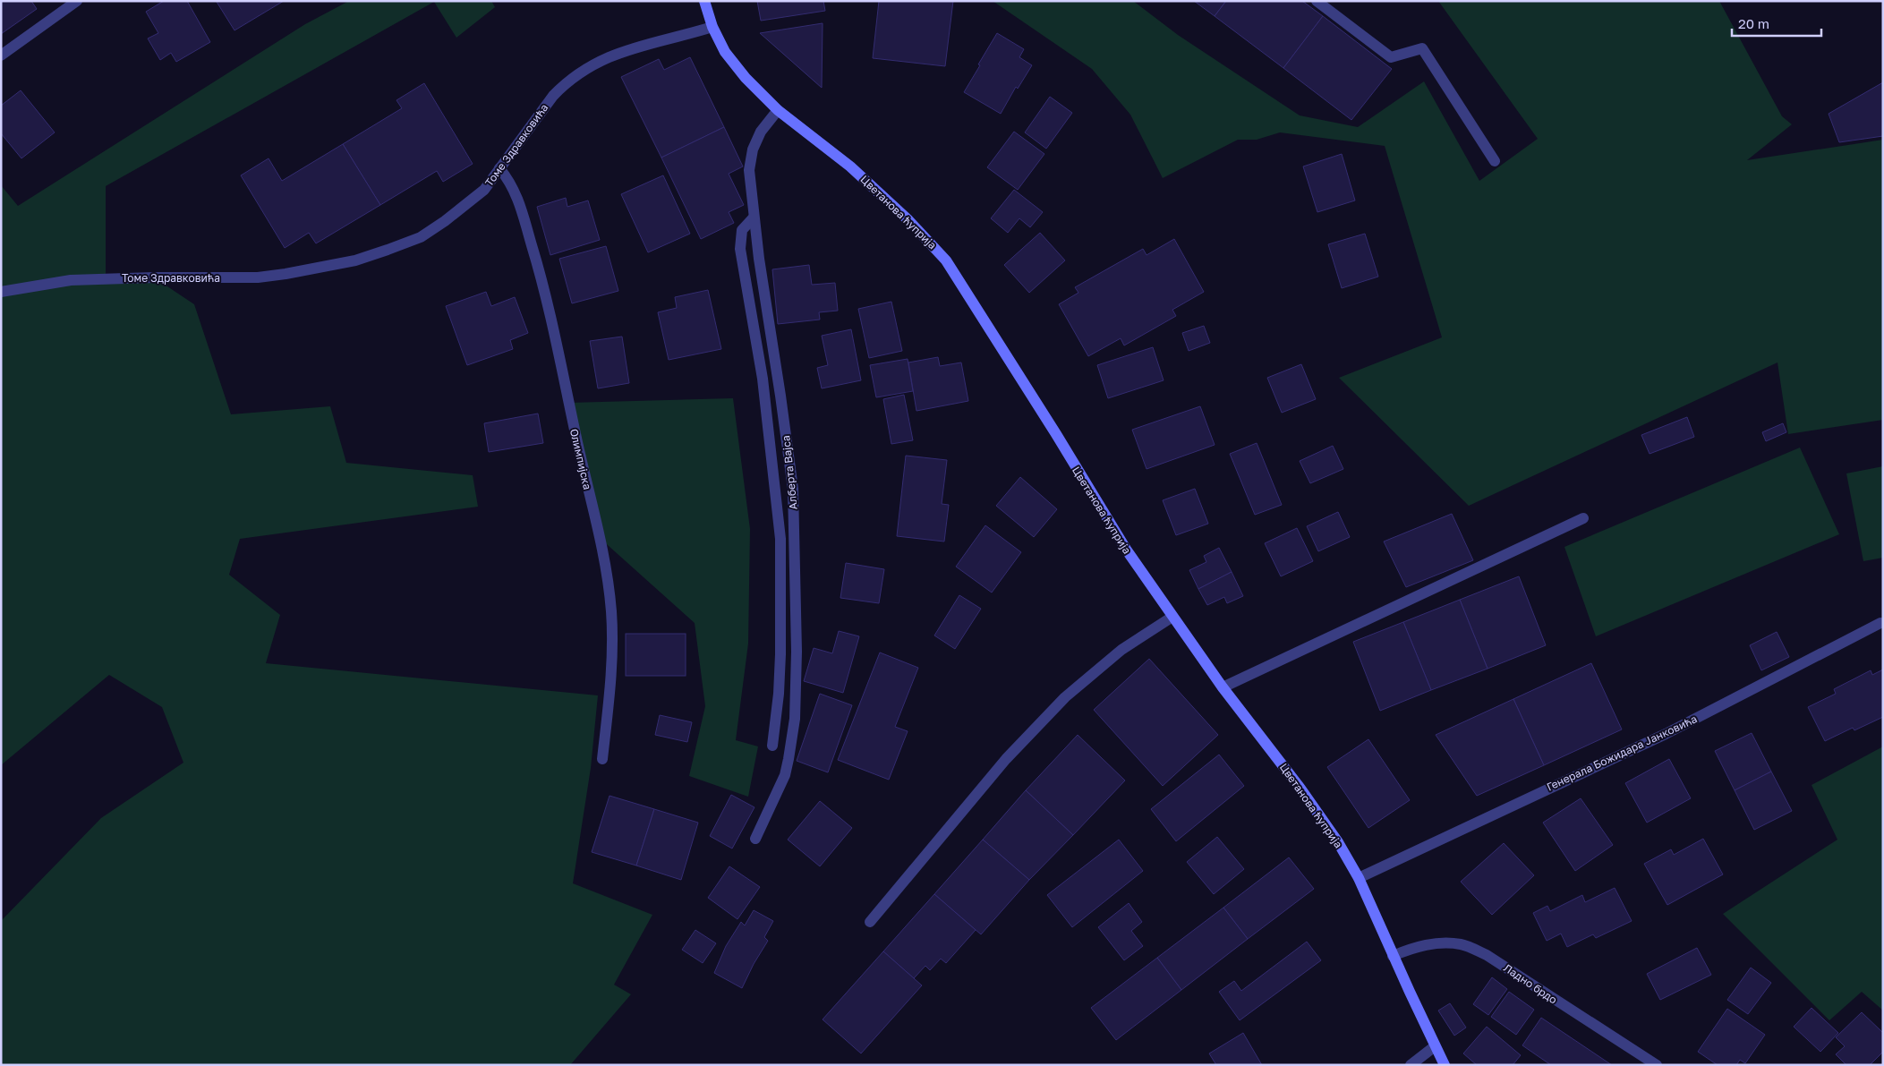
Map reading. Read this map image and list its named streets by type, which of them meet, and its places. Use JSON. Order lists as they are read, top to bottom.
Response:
{
  "streets": {
    "street": [
      "Томе Здравковића",
      "Цветанова ћуприја",
      "Олимпијска",
      "Алберта Вајса",
      "Генерала Божидара Јанковића",
      "Ладно брдо"
    ]
  },
  "crossings": [
    ["Томе Здравковића", "Цветанова ћуприја"],
    ["Томе Здравковића", "Олимпијска"],
    ["Цветанова ћуприја", "Алберта Вајса"],
    ["Цветанова ћуприја", "Генерала Божидара Јанковића"],
    ["Цветанова ћуприја", "Ладно брдо"]
  ],
  "scale_bar": "20 m"
}
